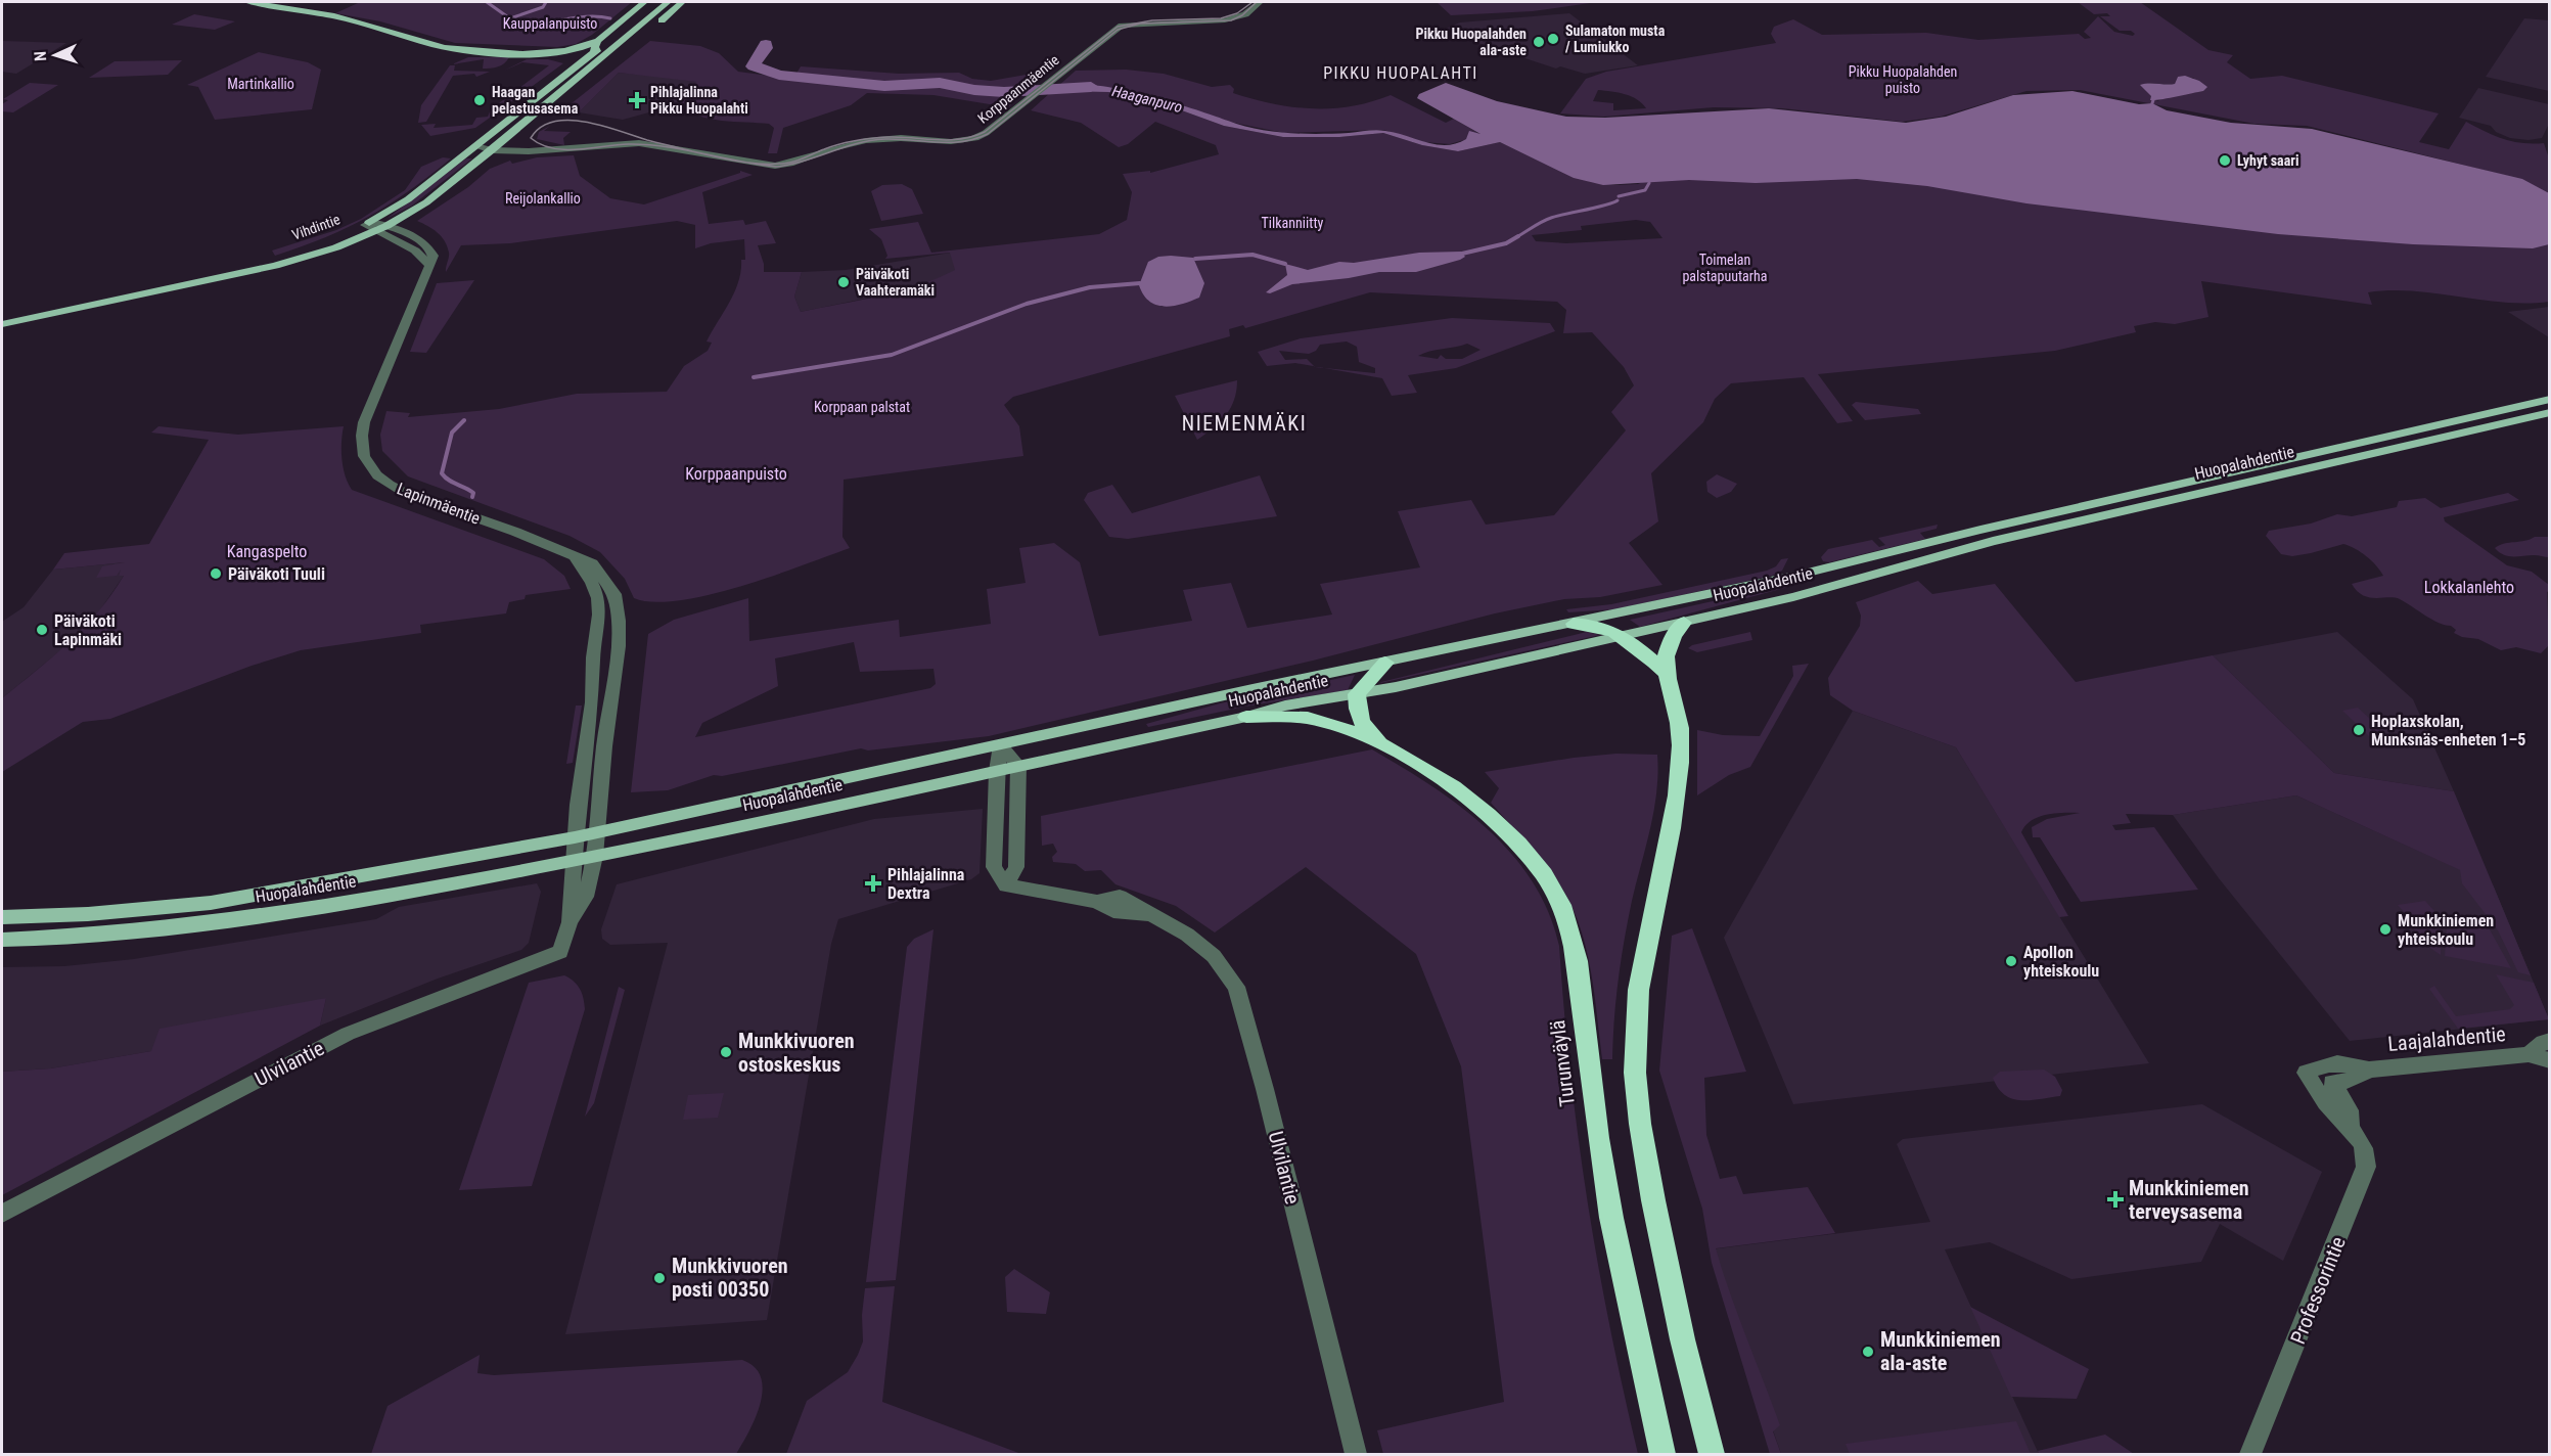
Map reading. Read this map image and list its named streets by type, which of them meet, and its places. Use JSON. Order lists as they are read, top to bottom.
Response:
{
  "streets": {
    "highway": ["Turunväylä"],
    "main road": ["Vihdintie", "Huopalahdentie"],
    "street": [
      "Korppaanmäentie",
      "Lapinmäentie",
      "Laajalahdentie",
      "Ulvilantie",
      "Professorintie"
    ]
  },
  "crossings": [
    ["Korppaanmäentie", "Vihdintie"],
    ["Huopalahdentie", "Lapinmäentie"],
    ["Huopalahdentie", "Ulvilantie"],
    ["Lapinmäentie", "Ulvilantie"],
    ["Laajalahdentie", "Professorintie"]
  ],
  "districts": ["PIKKU HUOPALAHTI", "NIEMENMÄKI"],
  "water": ["Haaganpuro"],
  "parks": [
    "Kauppalanpuisto",
    "Pikku Huopalahden puisto",
    "Martinkallio",
    "Reijolankallio",
    "Tilkanniitty",
    "Toimelan palstapuutarha",
    "Korppaan palstat",
    "Korppaanpuisto",
    "Kangaspelto",
    "Lokkalanlehto"
  ],
  "places": {
    "other": [
      "Sulamaton musta / Lumiukko",
      "Pikku Huopalahden ala-aste",
      "Haagan pelastusasema",
      "Lyhyt saari",
      "Päiväkoti Vaahteramäki",
      "Päiväkoti Tuuli",
      "Päiväkoti Lapinmäki",
      "Hoplaxskolan, Munksnäs-enheten 1–5",
      "Munkkiniemen yhteiskoulu",
      "Apollon yhteiskoulu",
      "Munkkivuoren ostoskeskus",
      "Munkkivuoren posti 00350",
      "Munkkiniemen ala-aste"
    ],
    "health": ["Pihlajalinna Pikku Huopalahti", "Pihlajalinna Dextra", "Munkkiniemen terveysasema"]
  },
  "north": "left"
}
